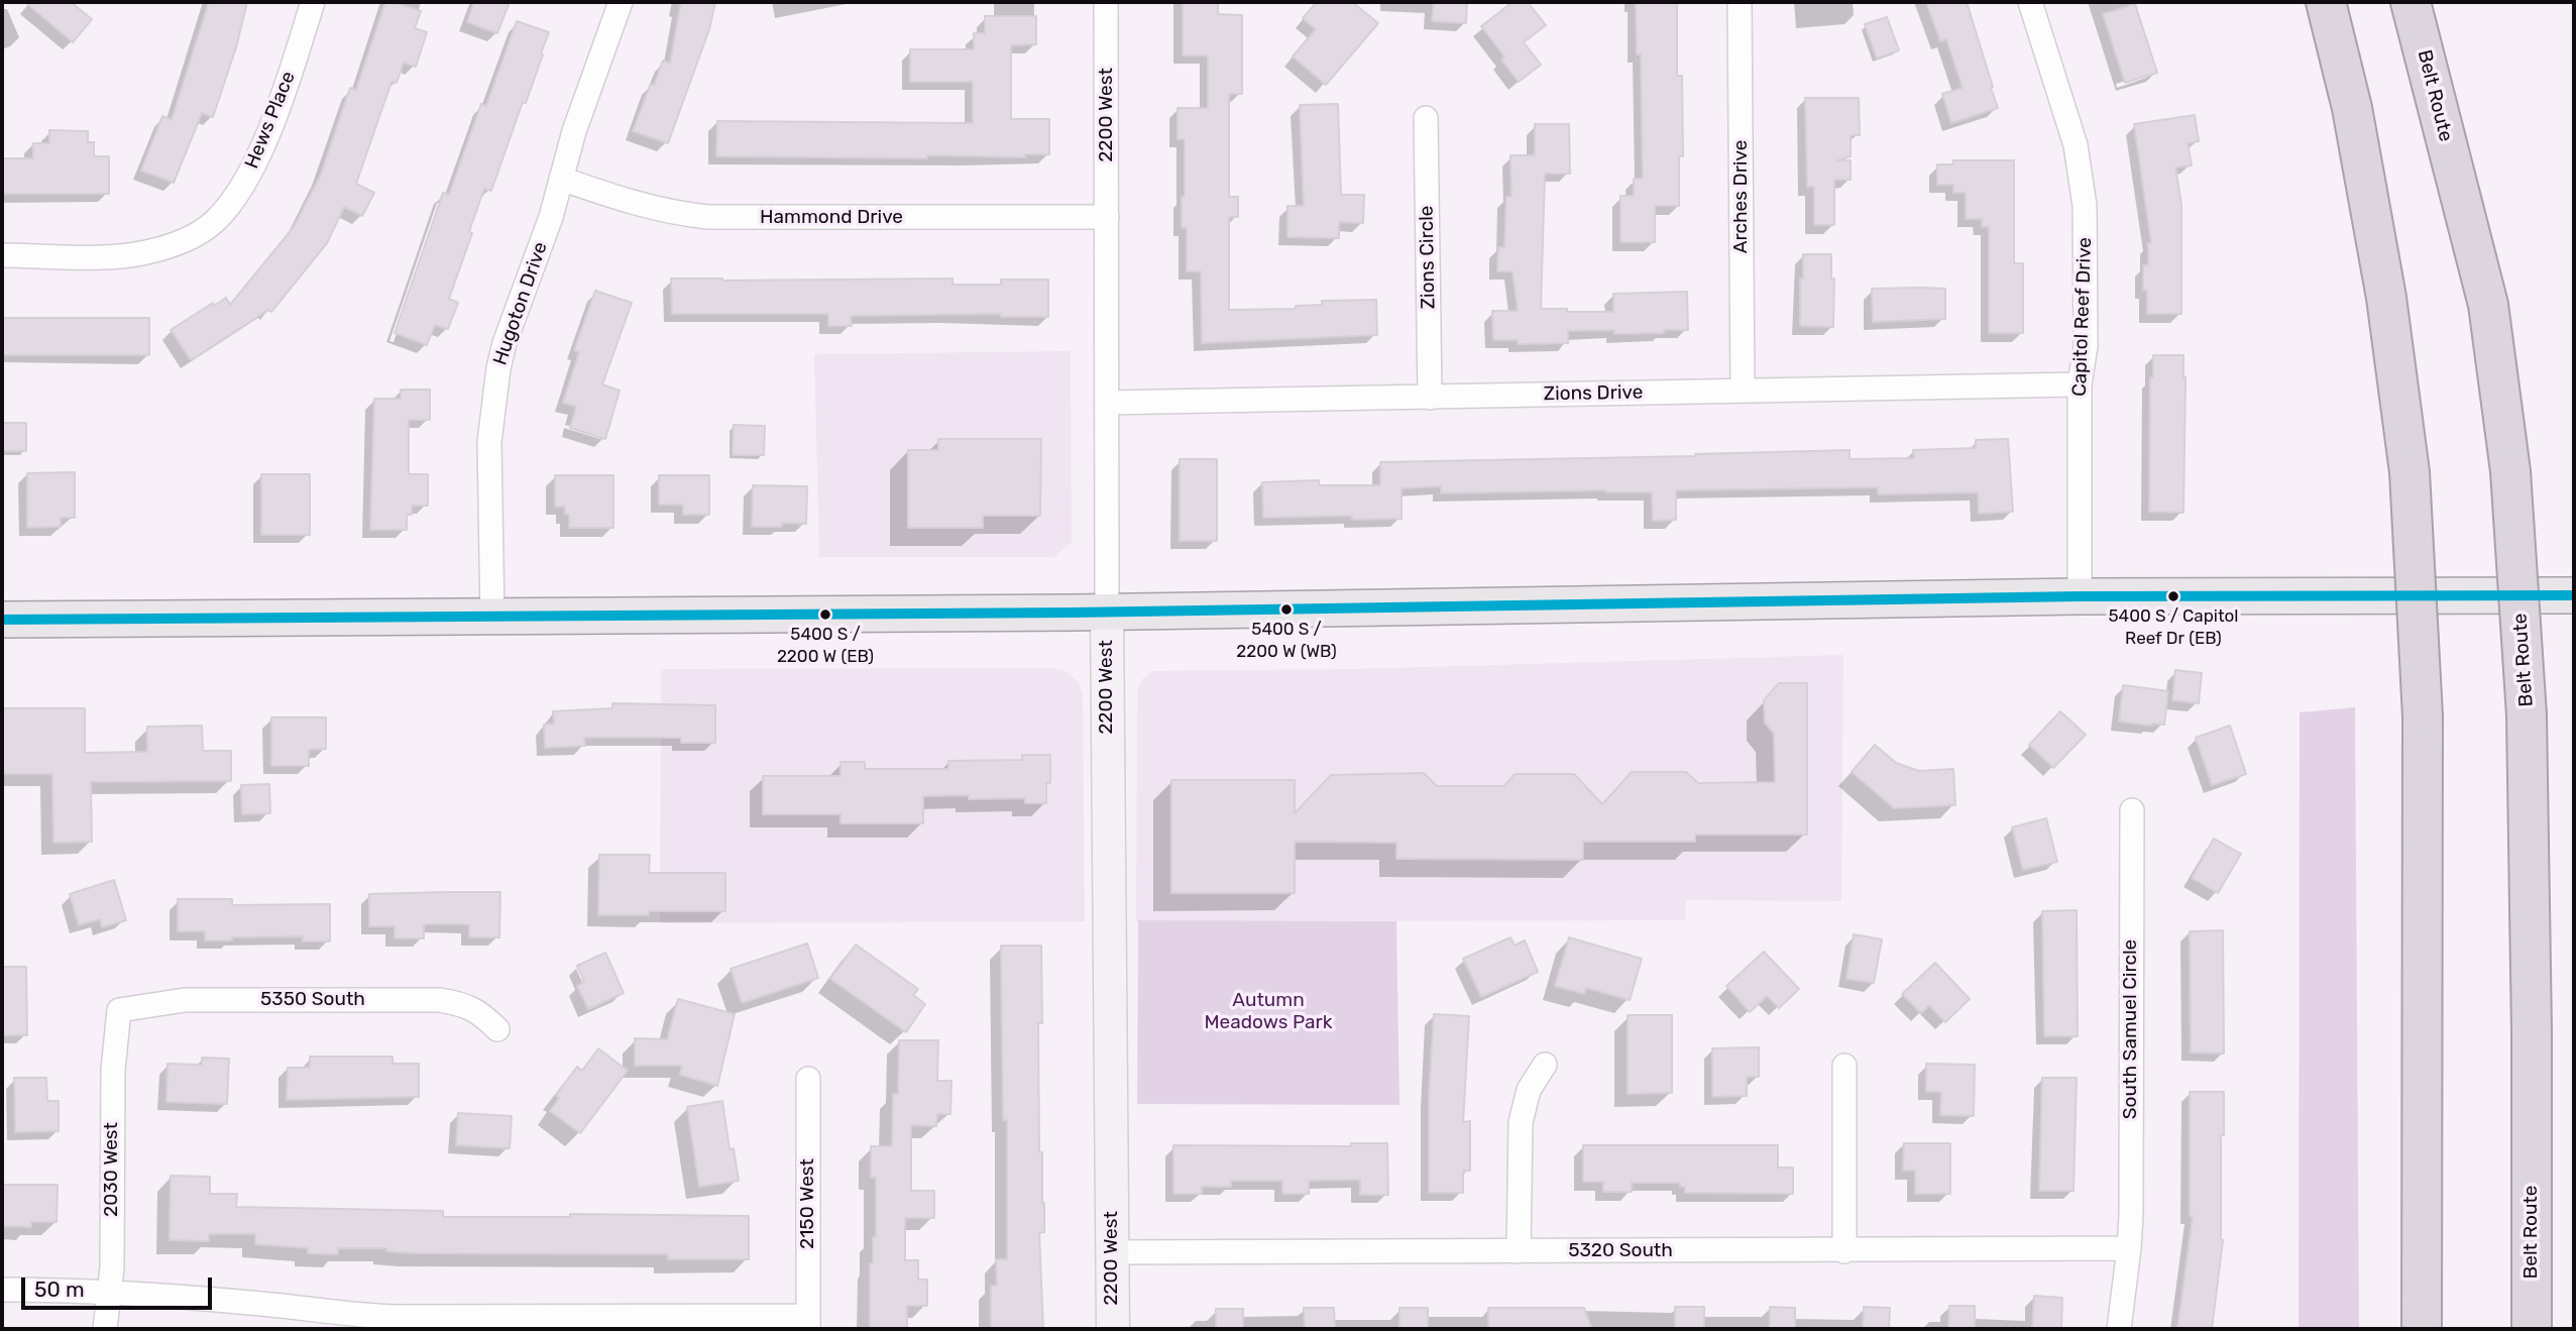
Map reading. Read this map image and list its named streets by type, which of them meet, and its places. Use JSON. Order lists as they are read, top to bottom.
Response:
{
  "streets": {
    "highway": ["Belt Route"],
    "street": [
      "2200 West",
      "Hews Place",
      "Arches Drive",
      "Hammond Drive",
      "Zions Circle",
      "Hugoton Drive",
      "Capitol Reef Drive",
      "Zions Drive",
      "5350 South",
      "South Samuel Circle",
      "2030 West",
      "2150 West",
      "5320 South"
    ]
  },
  "crossings": [
    ["2200 West", "Hammond Drive"],
    ["2200 West", "Zions Drive"],
    ["2200 West", "5320 South"],
    ["Arches Drive", "Zions Drive"],
    ["Hammond Drive", "Hugoton Drive"],
    ["Zions Circle", "Zions Drive"],
    ["Capitol Reef Drive", "Zions Drive"],
    ["5350 South", "2030 West"],
    ["South Samuel Circle", "5320 South"]
  ],
  "parks": ["Autumn Meadows Park"],
  "places": ["5400 S / Capitol Reef Dr (EB)", "5400 S / 2200 W (WB)", "5400 S / 2200 W (EB)"],
  "scale_bar": "50 m"
}
